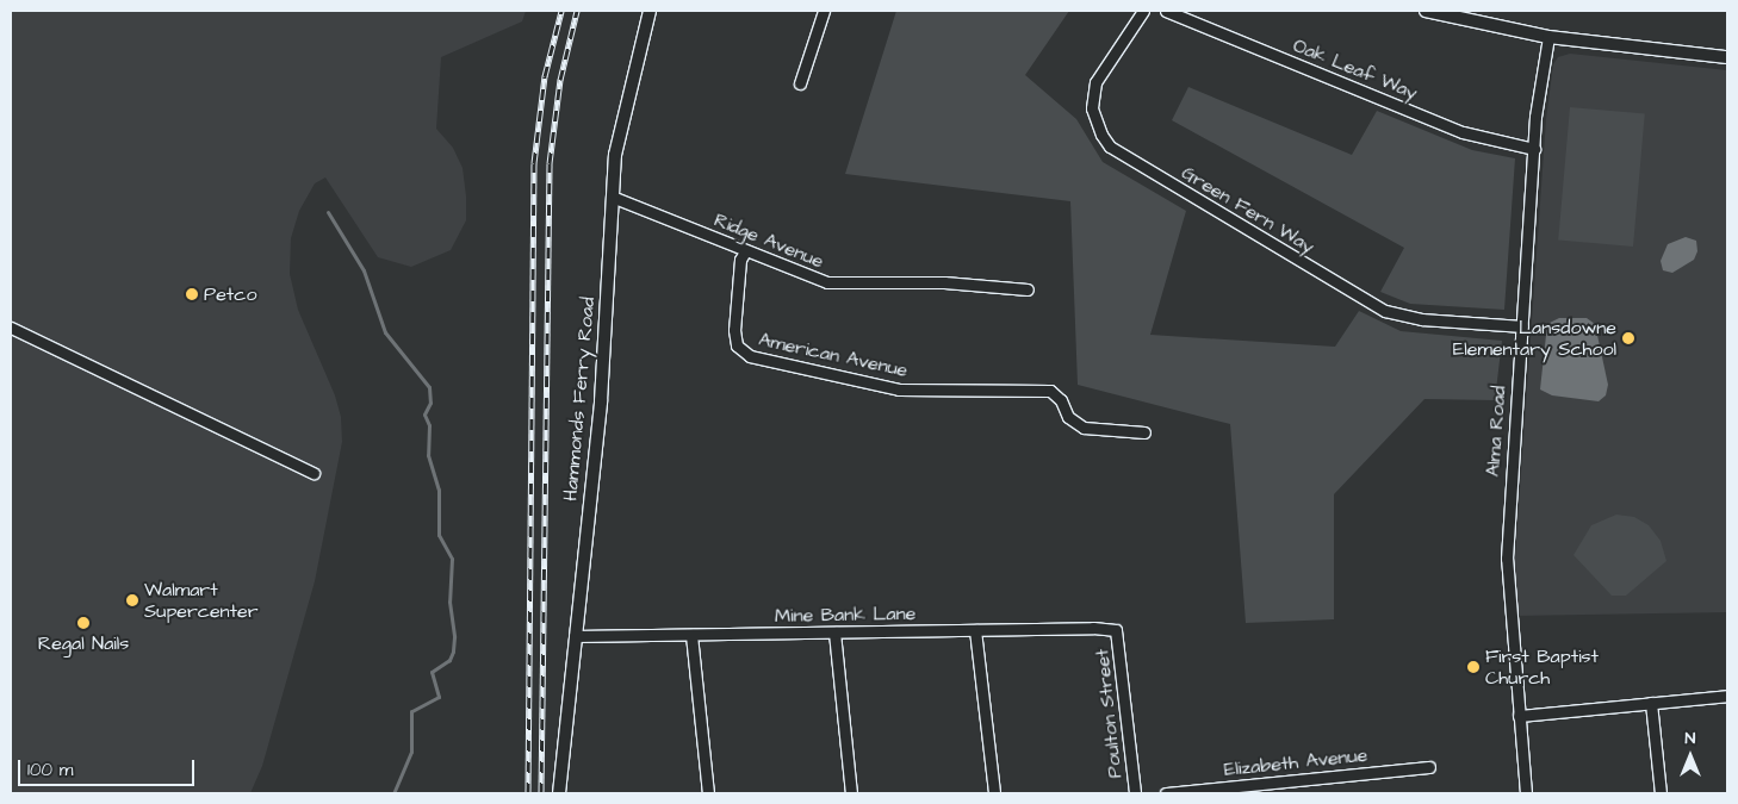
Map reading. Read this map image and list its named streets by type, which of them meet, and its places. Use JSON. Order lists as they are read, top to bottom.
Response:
{
  "streets": {
    "street": [
      "Oak Leaf Way",
      "Green Fern Way",
      "Ridge Avenue",
      "American Avenue",
      "Hammonds Ferry Road",
      "Alma Road",
      "Mine Bank Lane",
      "Poulton Street",
      "Elizabeth Avenue"
    ]
  },
  "crossings": [
    ["Oak Leaf Way", "Alma Road"],
    ["Green Fern Way", "Alma Road"],
    ["Ridge Avenue", "American Avenue"],
    ["Ridge Avenue", "Hammonds Ferry Road"],
    ["Hammonds Ferry Road", "Mine Bank Lane"],
    ["Mine Bank Lane", "Poulton Street"]
  ],
  "places": [
    "Petco",
    "Lansdowne Elementary School",
    "Walmart Supercenter",
    "Regal Nails",
    "First Baptist Church"
  ],
  "scale_bar": "100 m",
  "north": "top"
}
